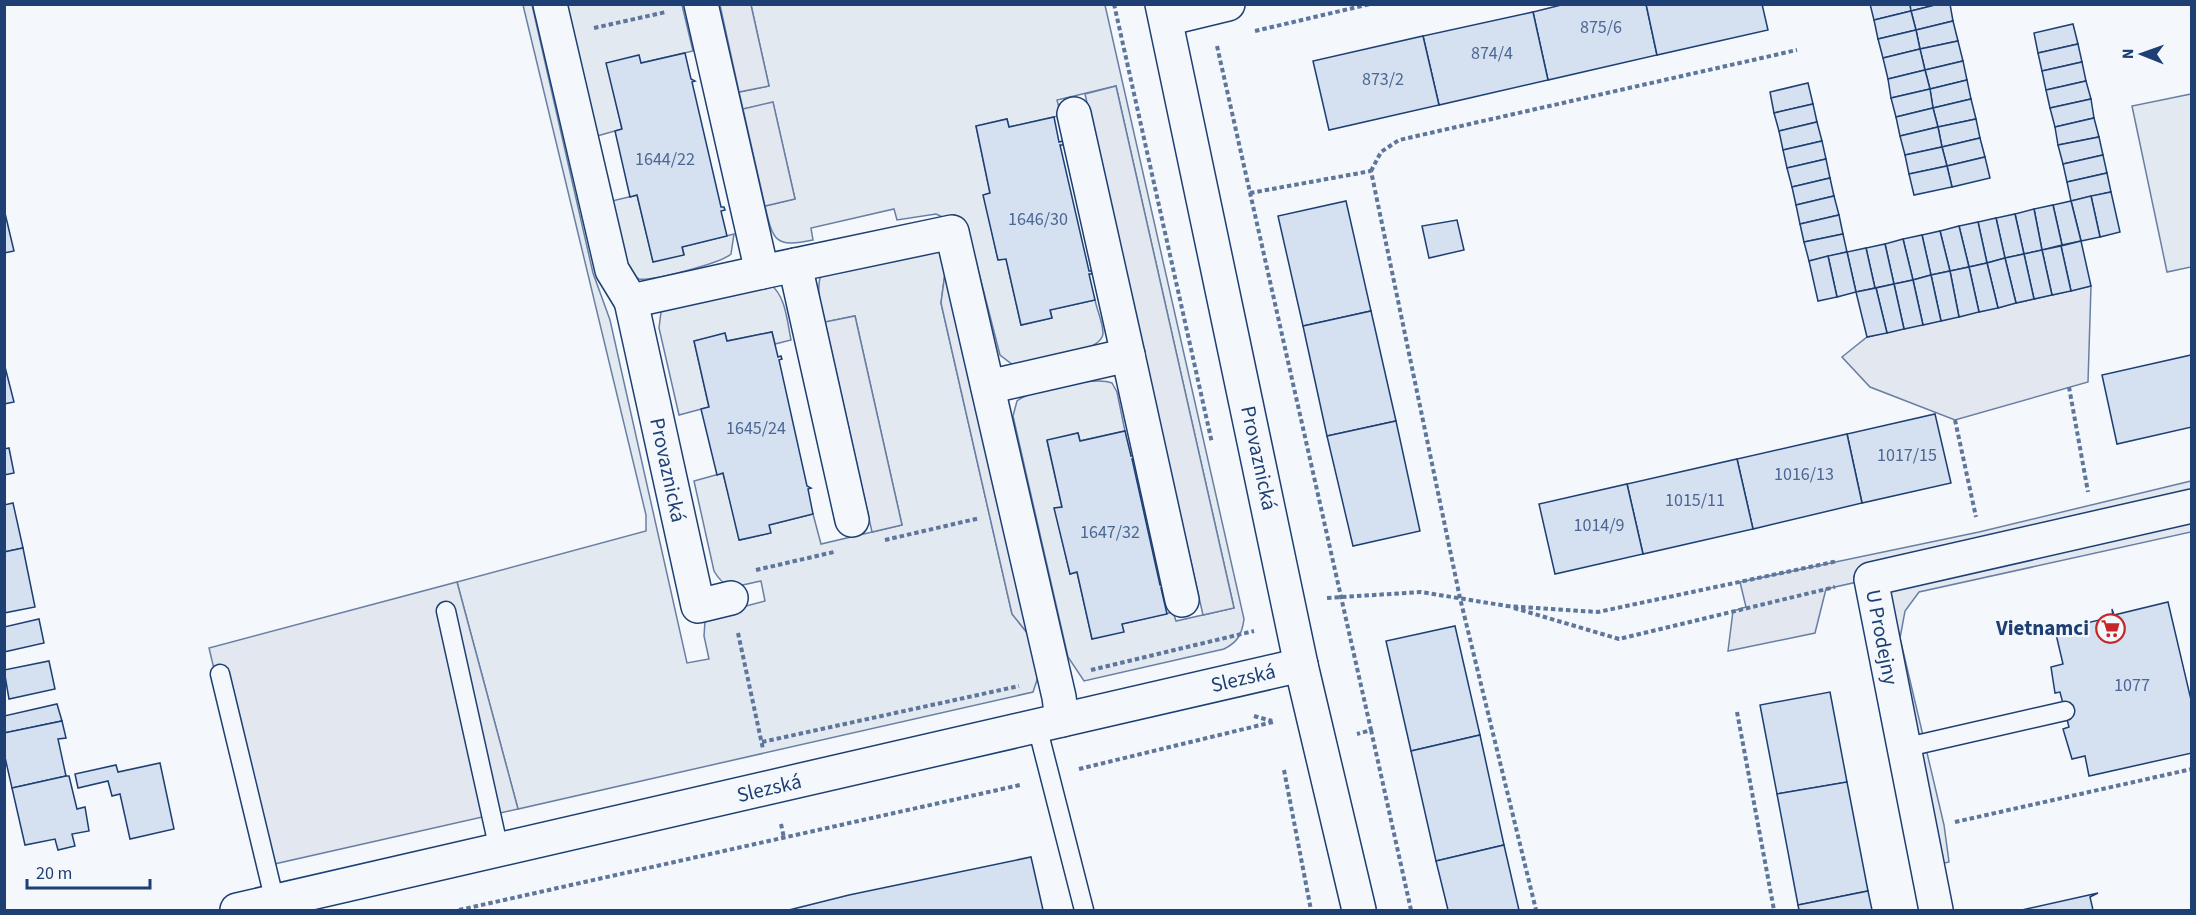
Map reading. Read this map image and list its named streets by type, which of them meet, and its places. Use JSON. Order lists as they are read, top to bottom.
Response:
{
  "streets": {
    "street": ["Provaznická", "U Prodejny", "Slezská"]
  },
  "crossings": [
    ["Provaznická", "Slezská"]
  ],
  "places": {
    "supermarket": ["Vietnamci"]
  },
  "house_numbers": [
    "875/6",
    "874/4",
    "873/2",
    "1644/22",
    "1646/30",
    "1645/24",
    "1017/15",
    "1016/13",
    "1015/11",
    "1014/9",
    "1647/32",
    "1077"
  ],
  "scale_bar": "20 m",
  "north": "left"
}
